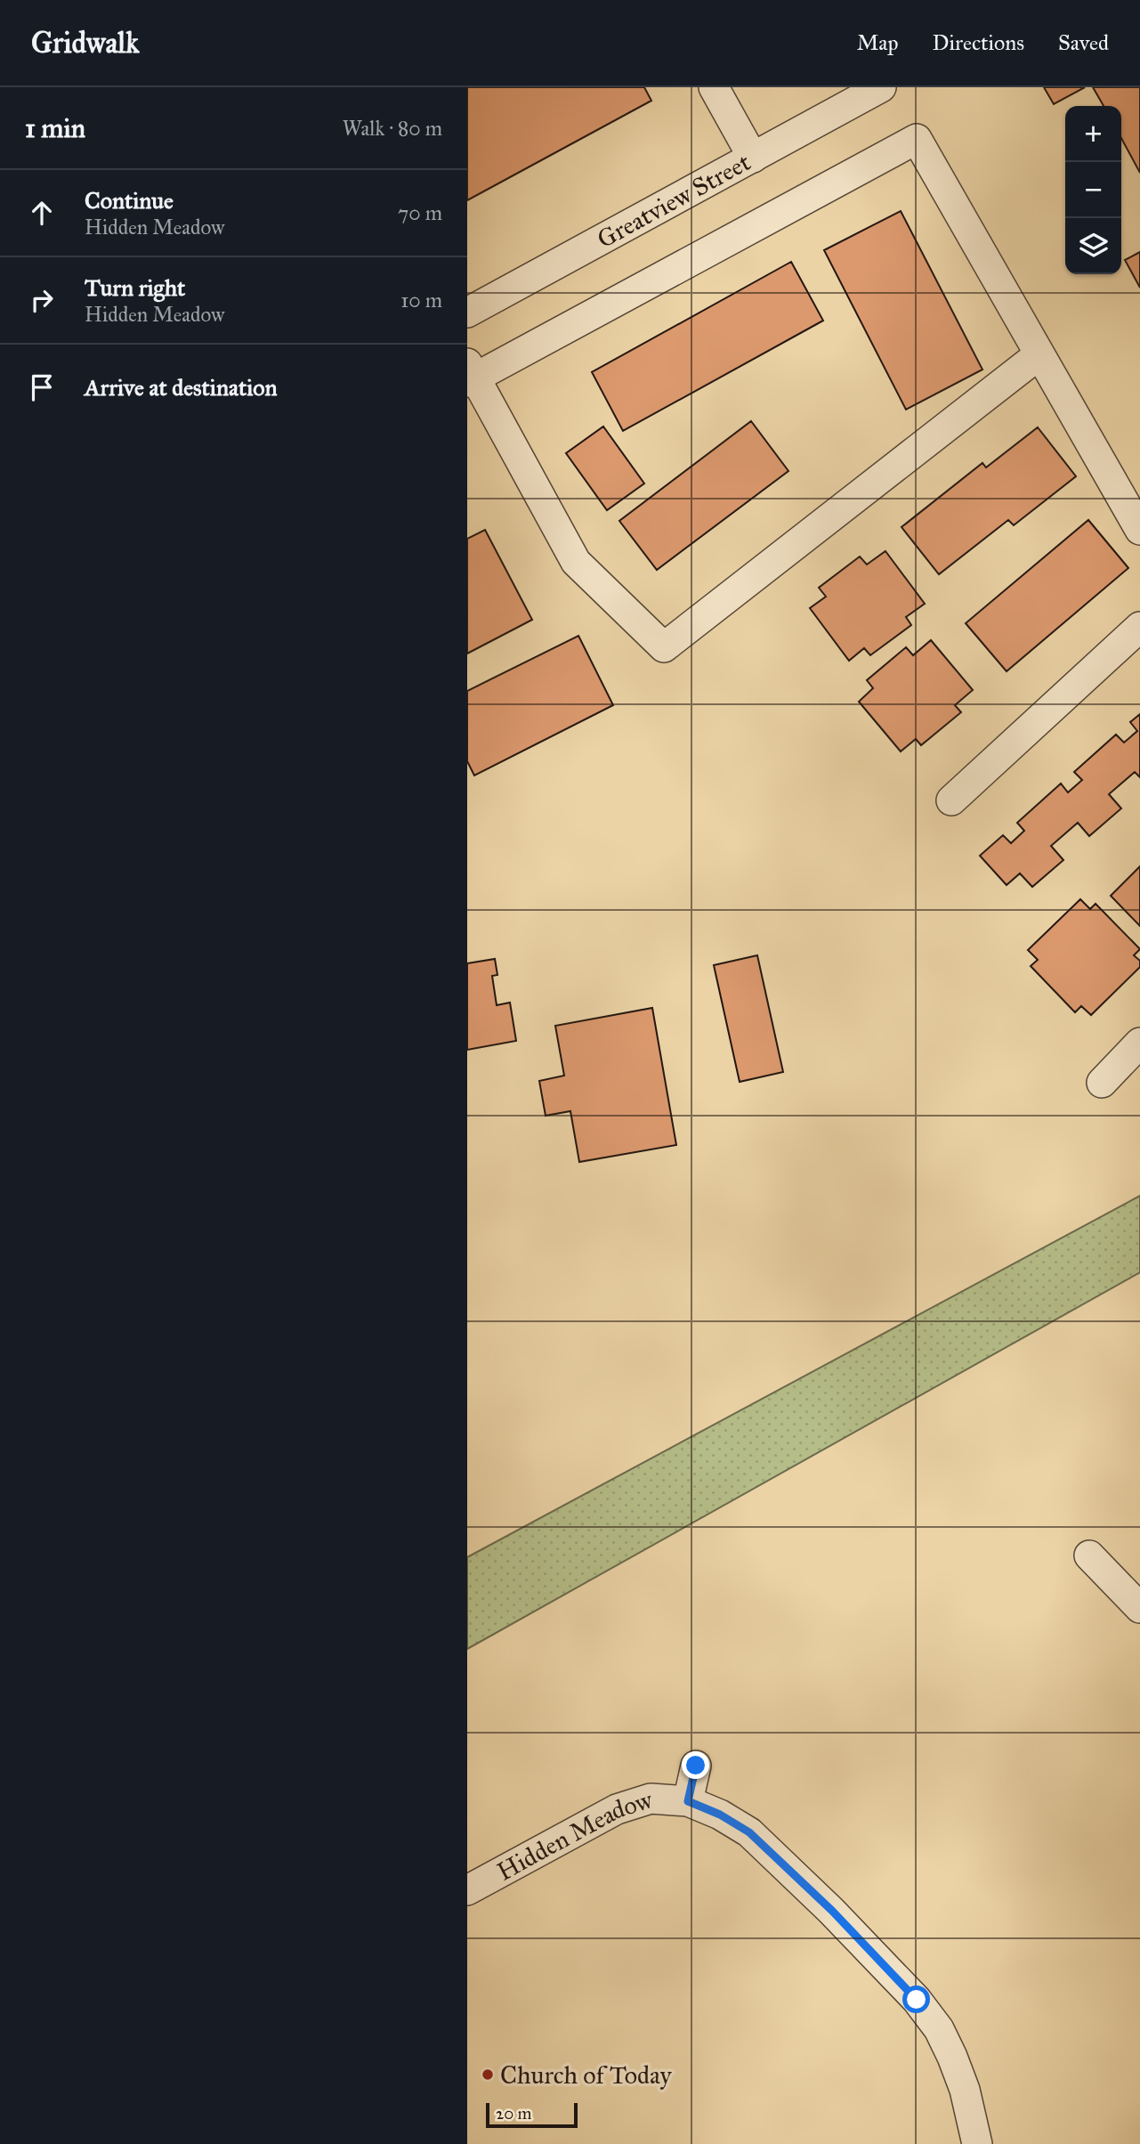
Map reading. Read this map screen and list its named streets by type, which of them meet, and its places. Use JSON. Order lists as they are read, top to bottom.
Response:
{
  "streets": {
    "street": ["Greatview Street", "Hidden Meadow"]
  },
  "places": ["Church of Today"],
  "scale_bar": "20 m",
  "page": {
    "header": "Gridwalk",
    "nav": ["Map", "Directions", "Saved"],
    "heading": ["1 min", "Walk · 80 m"],
    "map_buttons": ["+", "−"],
    "list": [
      ["Continue", "Hidden Meadow", "70 m"],
      ["Turn right", "Hidden Meadow", "10 m"],
      "Arrive at destination"
    ],
    "scale": "20 m"
  }
}
